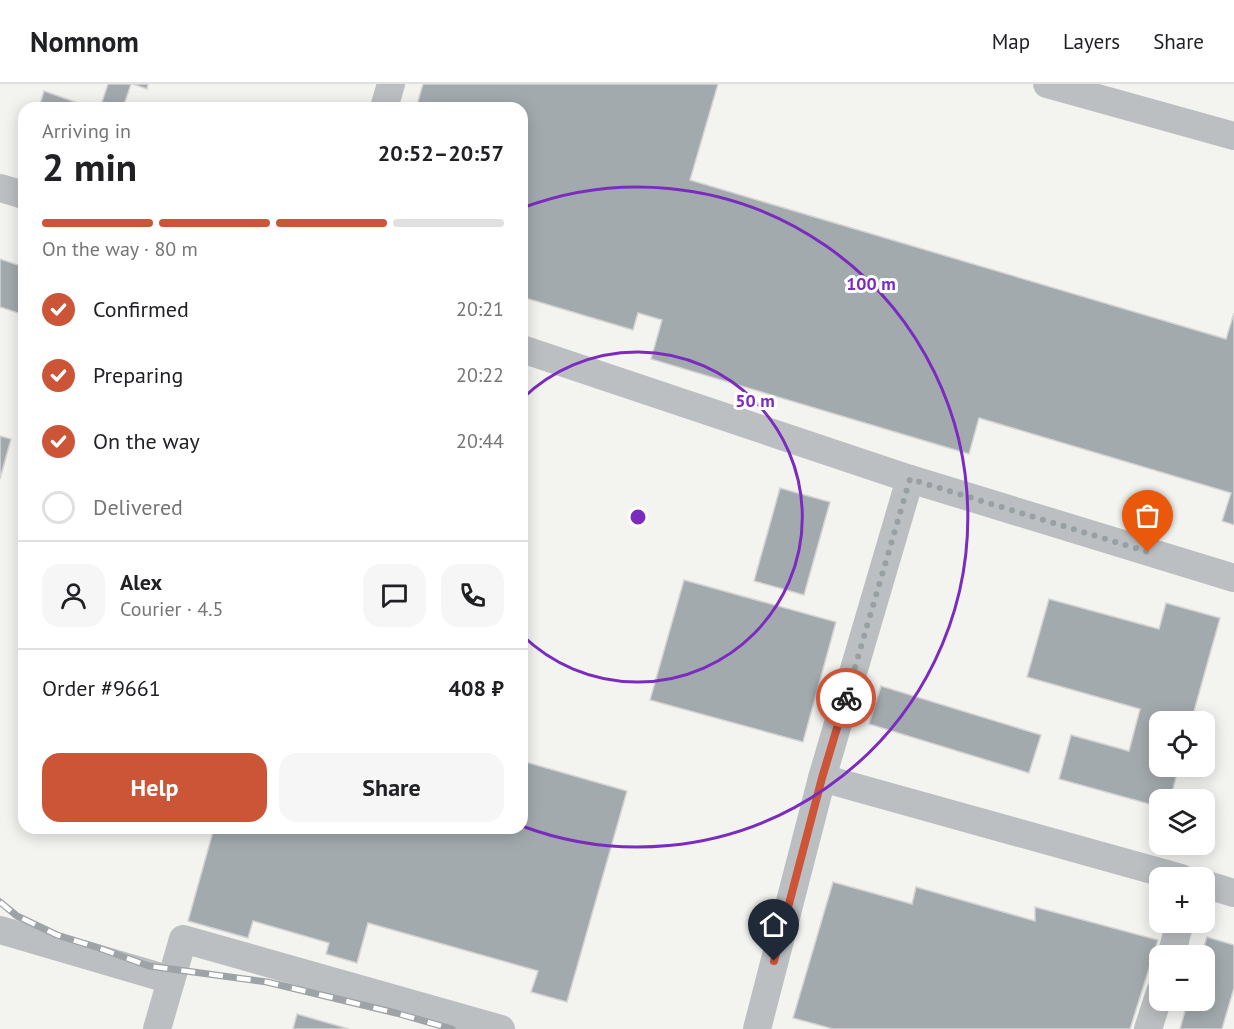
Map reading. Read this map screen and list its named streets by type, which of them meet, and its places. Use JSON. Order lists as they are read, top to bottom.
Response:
{
  "page": {
    "header": "Nomnom",
    "nav": ["Map", "Layers", "Share"],
    "heading": ["2 min", "Arriving in", "20:52–20:57"],
    "panel": [
      "Alex",
      "Courier · 4.5",
      "Order #9661",
      "408 ₽"
    ],
    "bar": "On the way · 80 m",
    "list": [
      ["Confirmed", "20:21"],
      ["Preparing", "20:22"],
      ["On the way", "20:44"],
      "Delivered"
    ],
    "map_buttons": ["+", "−"],
    "buttons": ["Help", "Share"]
  },
  "rings": ["100 m", "50 m"]
}
